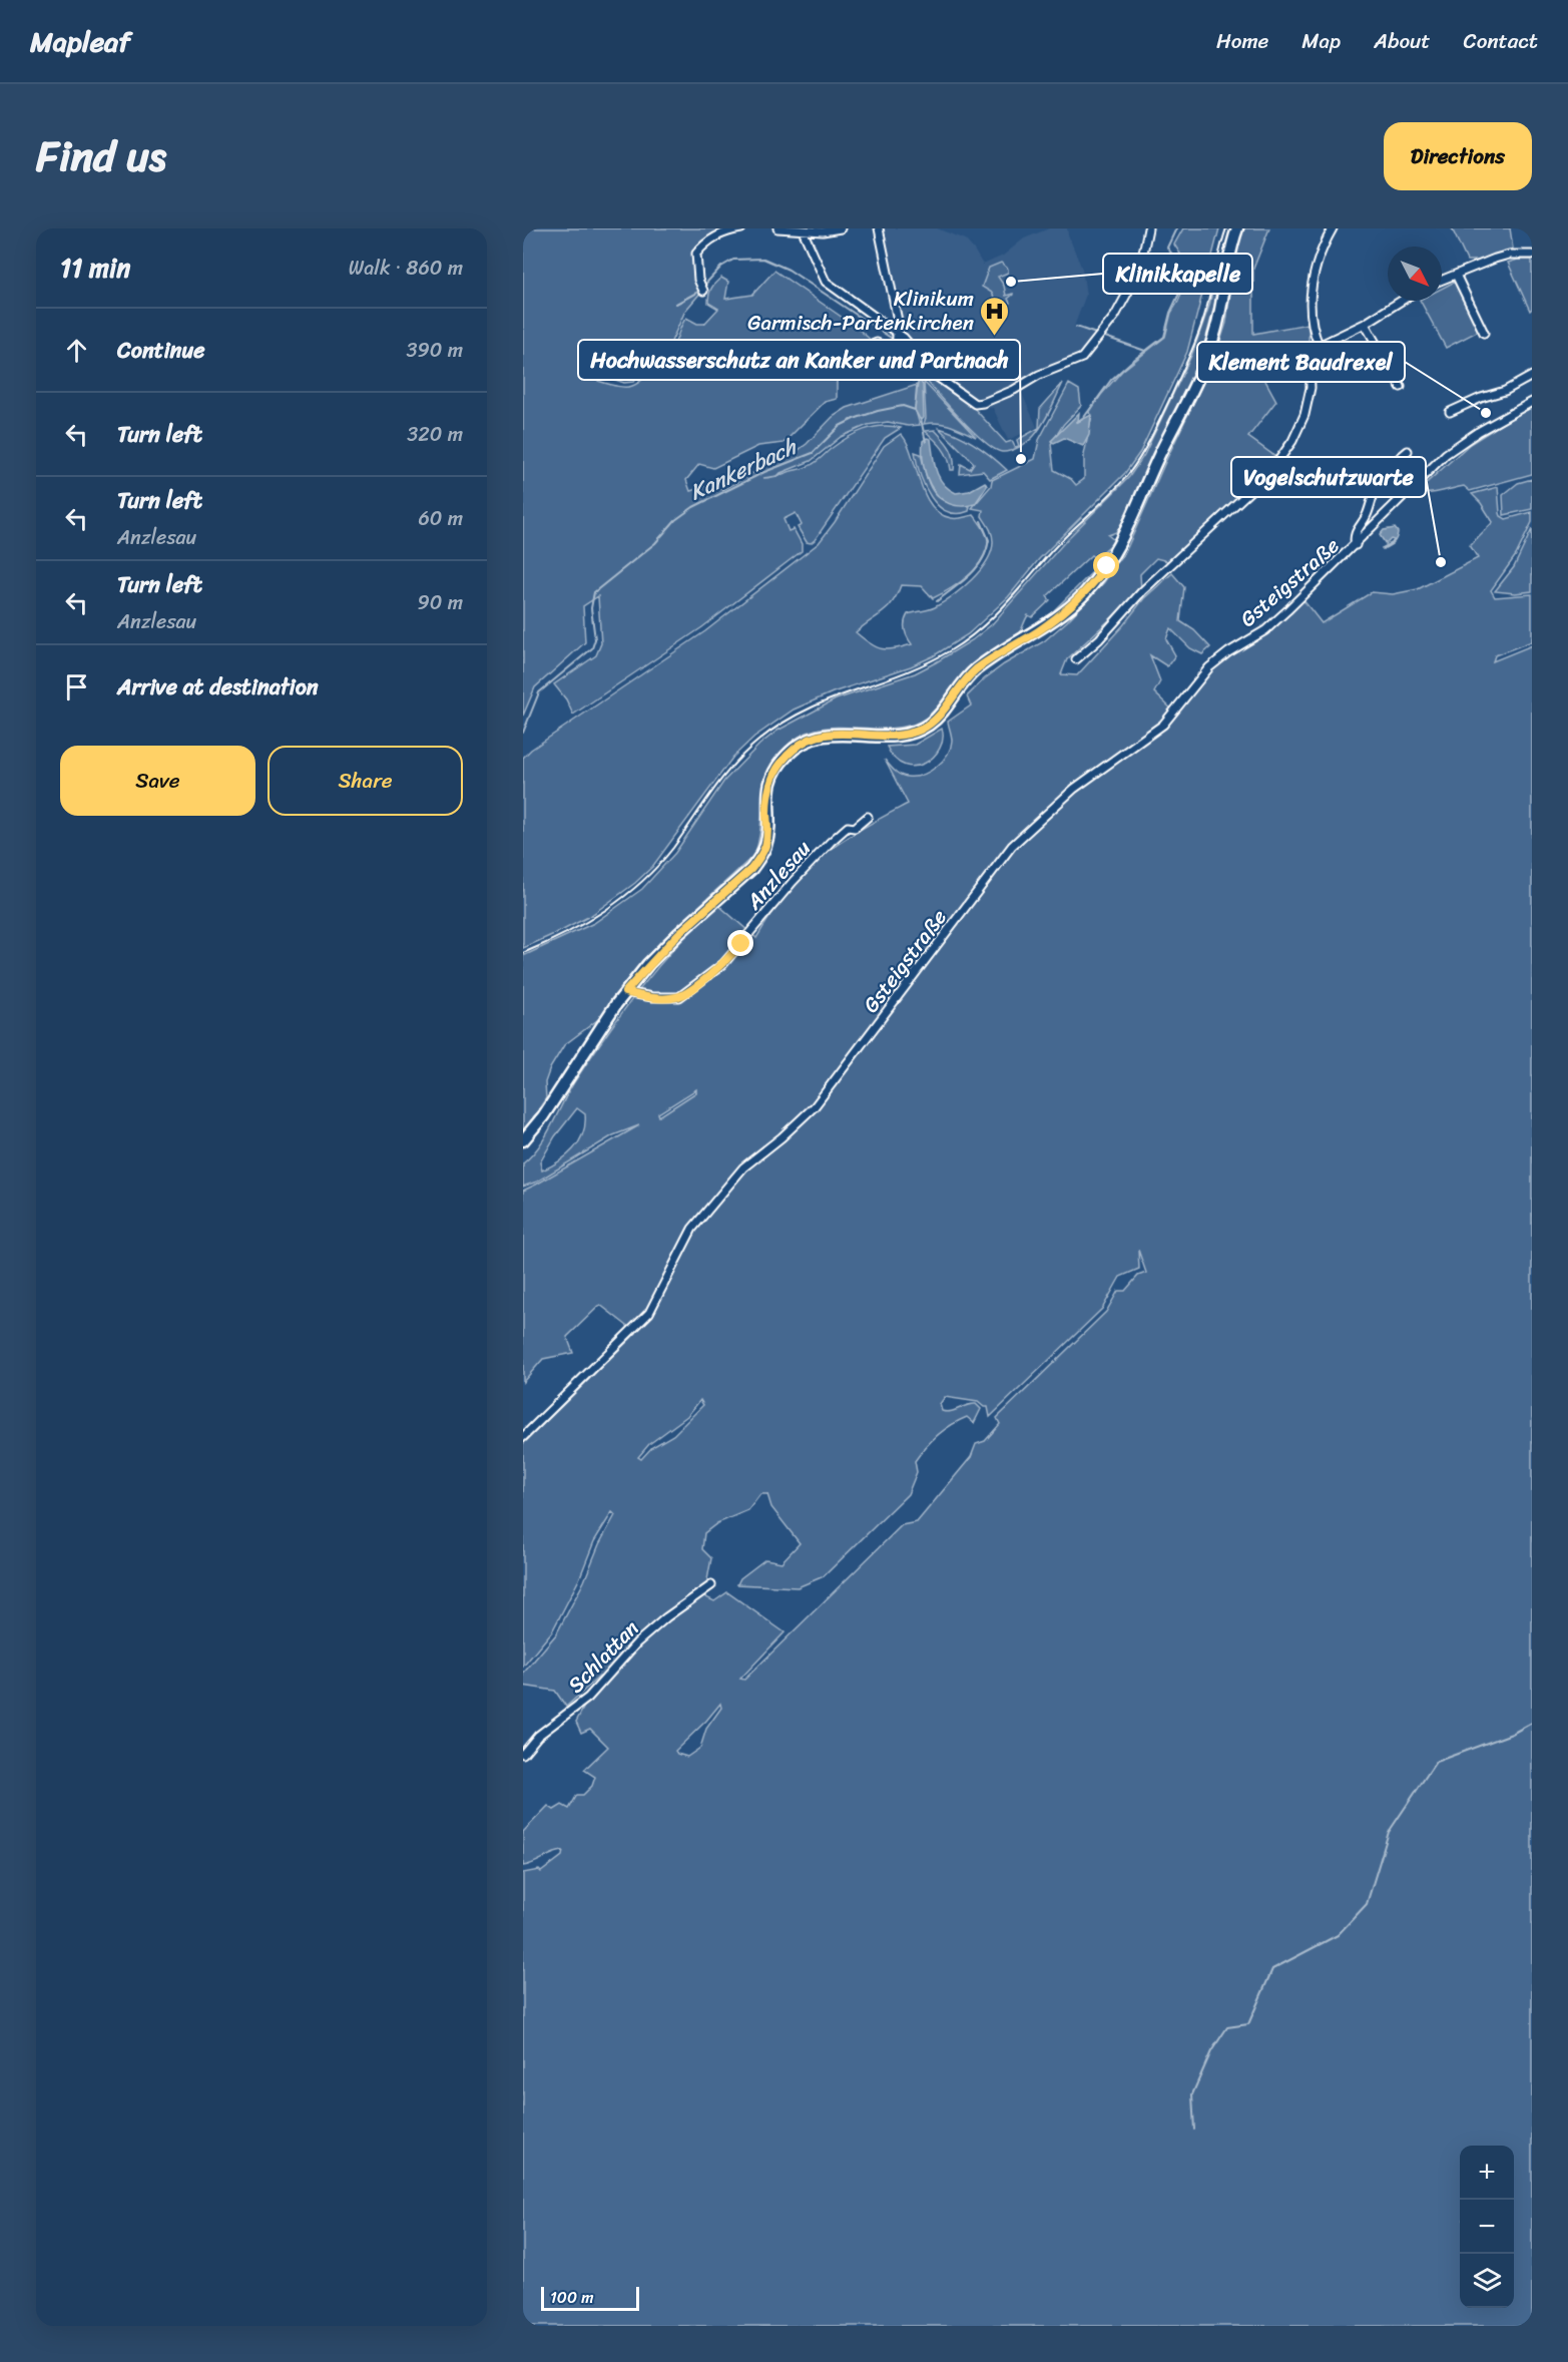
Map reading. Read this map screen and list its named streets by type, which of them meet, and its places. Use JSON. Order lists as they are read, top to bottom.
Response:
{
  "streets": {
    "street": ["Gsteigstraße", "Anzlesau", "Schlattan"]
  },
  "water": ["Kankerbach"],
  "places": {
    "other": [
      "Klinikkapelle",
      "Klement Baudrexel",
      "Hochwasserschutz an Kanker und Partnach",
      "Vogelschutzwarte"
    ],
    "hospital": ["Klinikum Garmisch-Partenkirchen"]
  },
  "scale_bar": "100 m",
  "north": "bottom right",
  "page": {
    "header": "Mapleaf",
    "nav": [
      "Home",
      "Map",
      "About",
      "Contact"
    ],
    "title": "Find us",
    "buttons": [
      "Directions",
      ["Save", "Share"]
    ],
    "heading": ["11 min", "Walk · 860 m"],
    "list": [
      ["Continue", "390 m"],
      ["Turn left", "320 m"],
      ["Turn left", "Anzlesau", "60 m"],
      ["Turn left", "Anzlesau", "90 m"],
      "Arrive at destination"
    ],
    "map_buttons": ["+", "−"],
    "scale": "100 m"
  }
}
